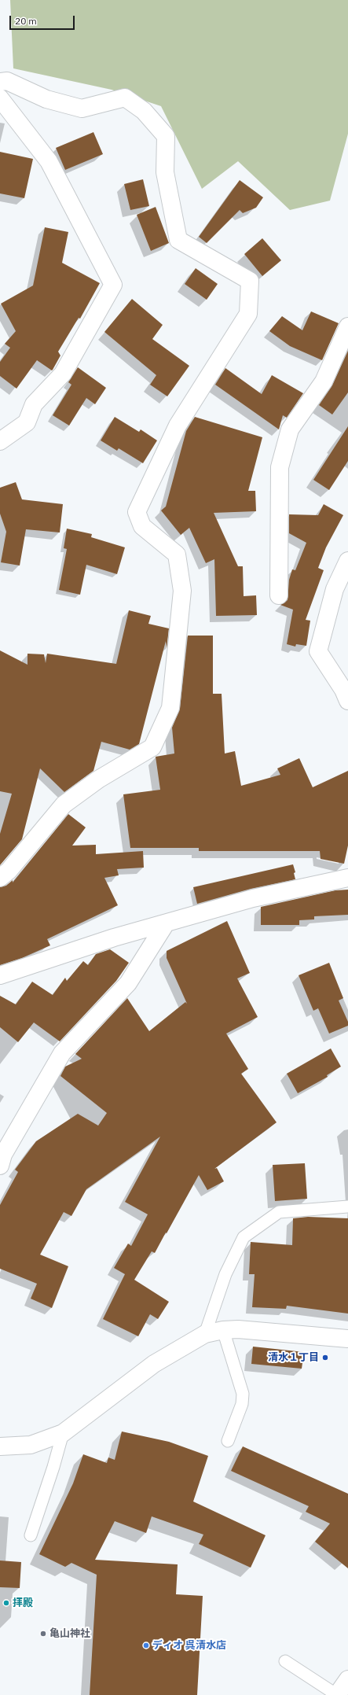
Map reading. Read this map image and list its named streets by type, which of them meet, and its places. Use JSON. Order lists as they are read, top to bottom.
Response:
{
  "places": [
    "清水１丁目",
    "拝殿",
    "亀山神社",
    "ディオ 呉清水店"
  ],
  "scale_bar": "20 m"
}
